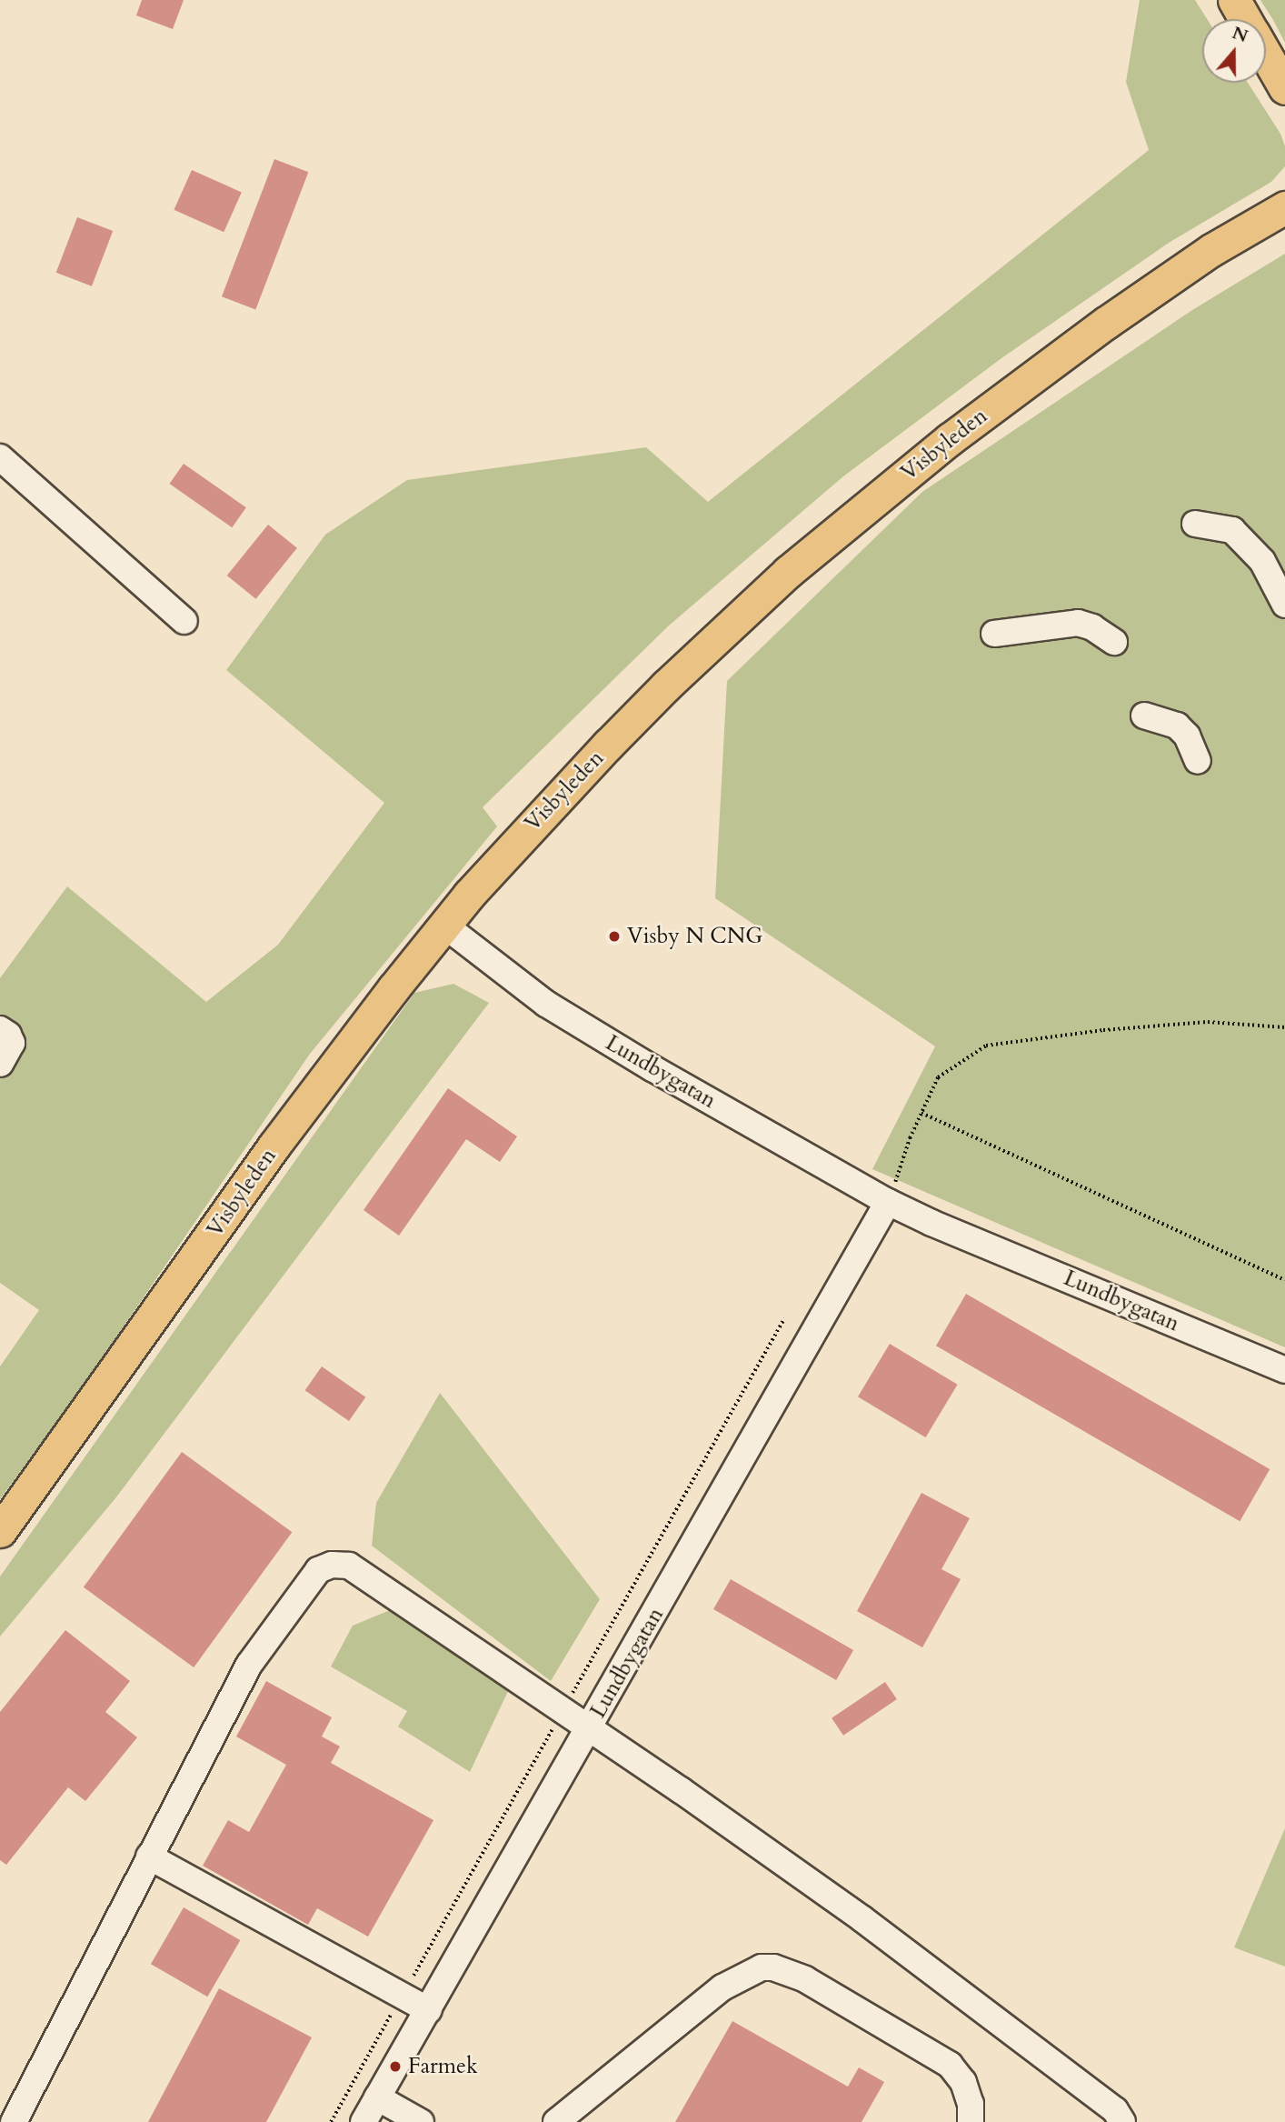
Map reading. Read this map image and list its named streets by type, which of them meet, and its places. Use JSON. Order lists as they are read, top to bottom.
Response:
{
  "streets": {
    "main road": ["Visbyleden"],
    "street": ["Lundbygatan"]
  },
  "crossings": [
    ["Visbyleden", "Lundbygatan"]
  ],
  "places": ["Visby N CNG", "Farmek"],
  "north": "top"
}
